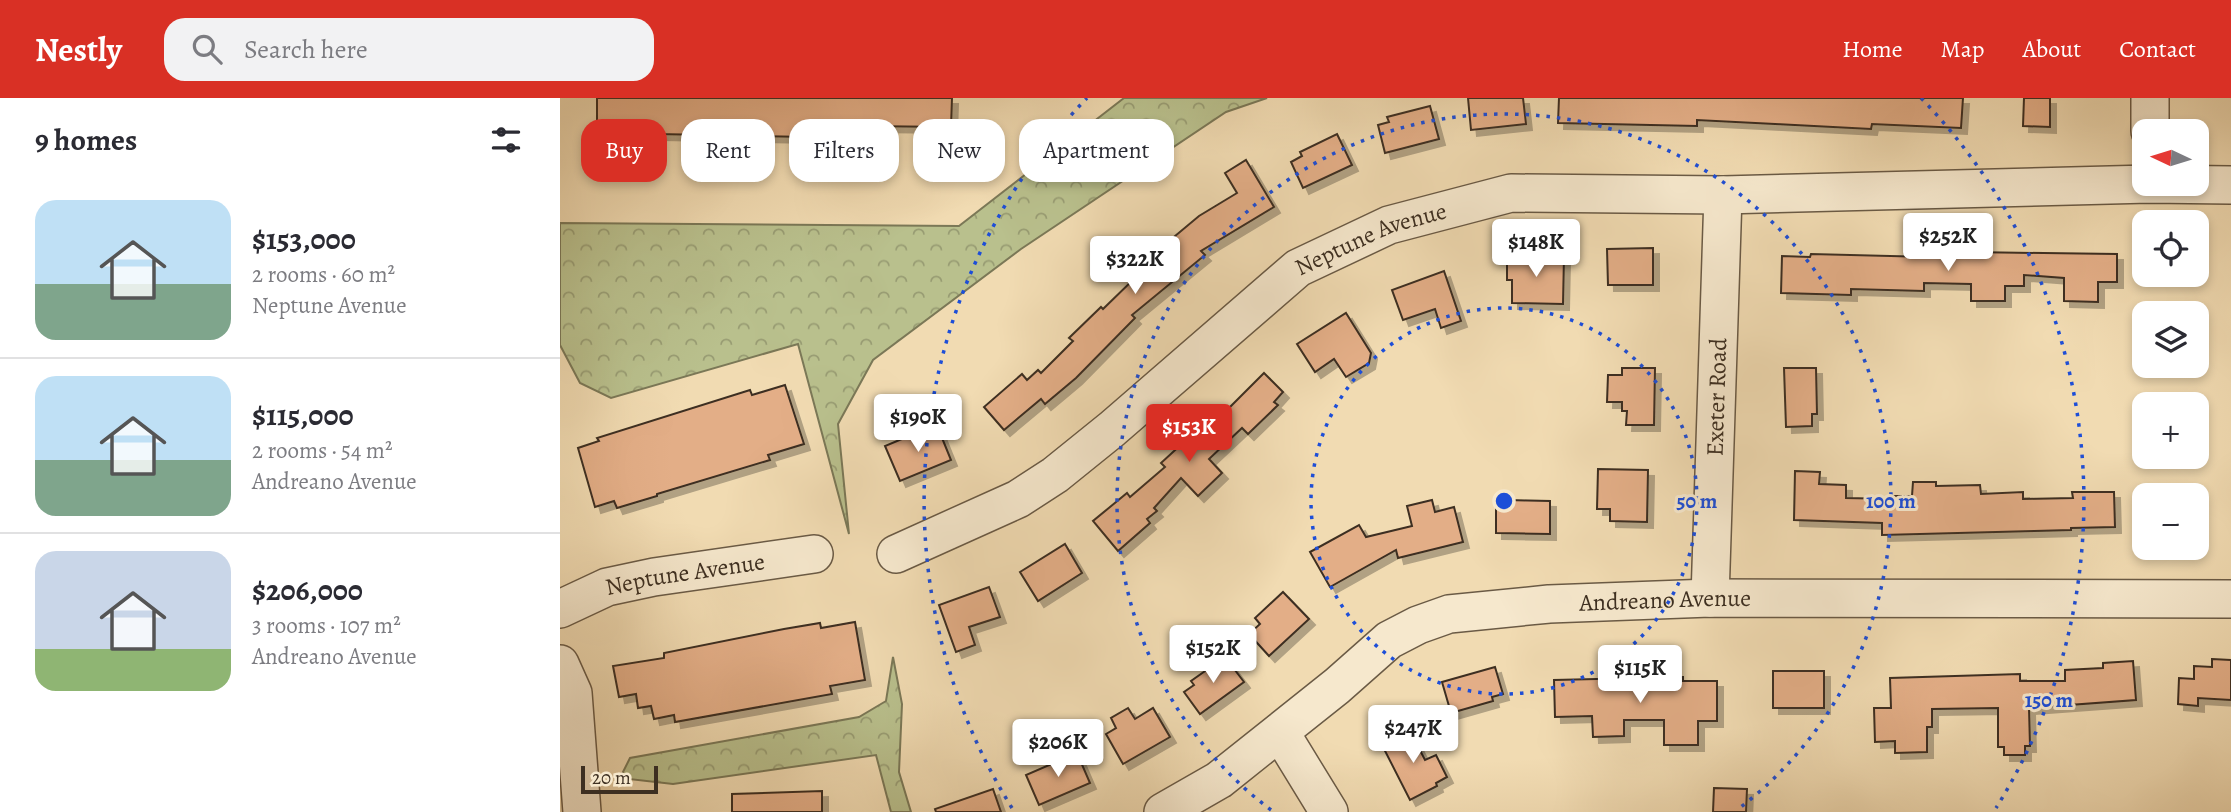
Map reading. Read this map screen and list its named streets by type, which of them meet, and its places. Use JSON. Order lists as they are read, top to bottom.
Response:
{
  "streets": {
    "street": ["Neptune Avenue", "Exeter Road", "Andreano Avenue"]
  },
  "crossings": [
    ["Neptune Avenue", "Exeter Road"],
    ["Exeter Road", "Andreano Avenue"]
  ],
  "scale_bar": "20 m",
  "north": "left",
  "page": {
    "header": "Nestly",
    "search": "Search here",
    "nav": [
      "Home",
      "Map",
      "About",
      "Contact"
    ],
    "heading": "9 homes",
    "map_buttons": ["+", "−"],
    "chip": [
      "Buy",
      "Rent",
      "Filters",
      "New",
      "Apartment"
    ],
    "list": [
      {
        "name": "$153,000",
        "note": "2 rooms · 60 m² · Neptune Avenue"
      },
      {
        "name": "$115,000",
        "note": "2 rooms · 54 m² · Andreano Avenue"
      },
      {
        "name": "$206,000",
        "note": "3 rooms · 107 m² · Andreano Avenue"
      }
    ],
    "price": [
      "$252K",
      "$148K",
      "$322K",
      "$190K",
      "$153K",
      "$152K",
      "$115K",
      "$247K",
      "$206K"
    ],
    "scale": "20 m"
  },
  "rings": ["50 m", "100 m", "150 m"]
}
